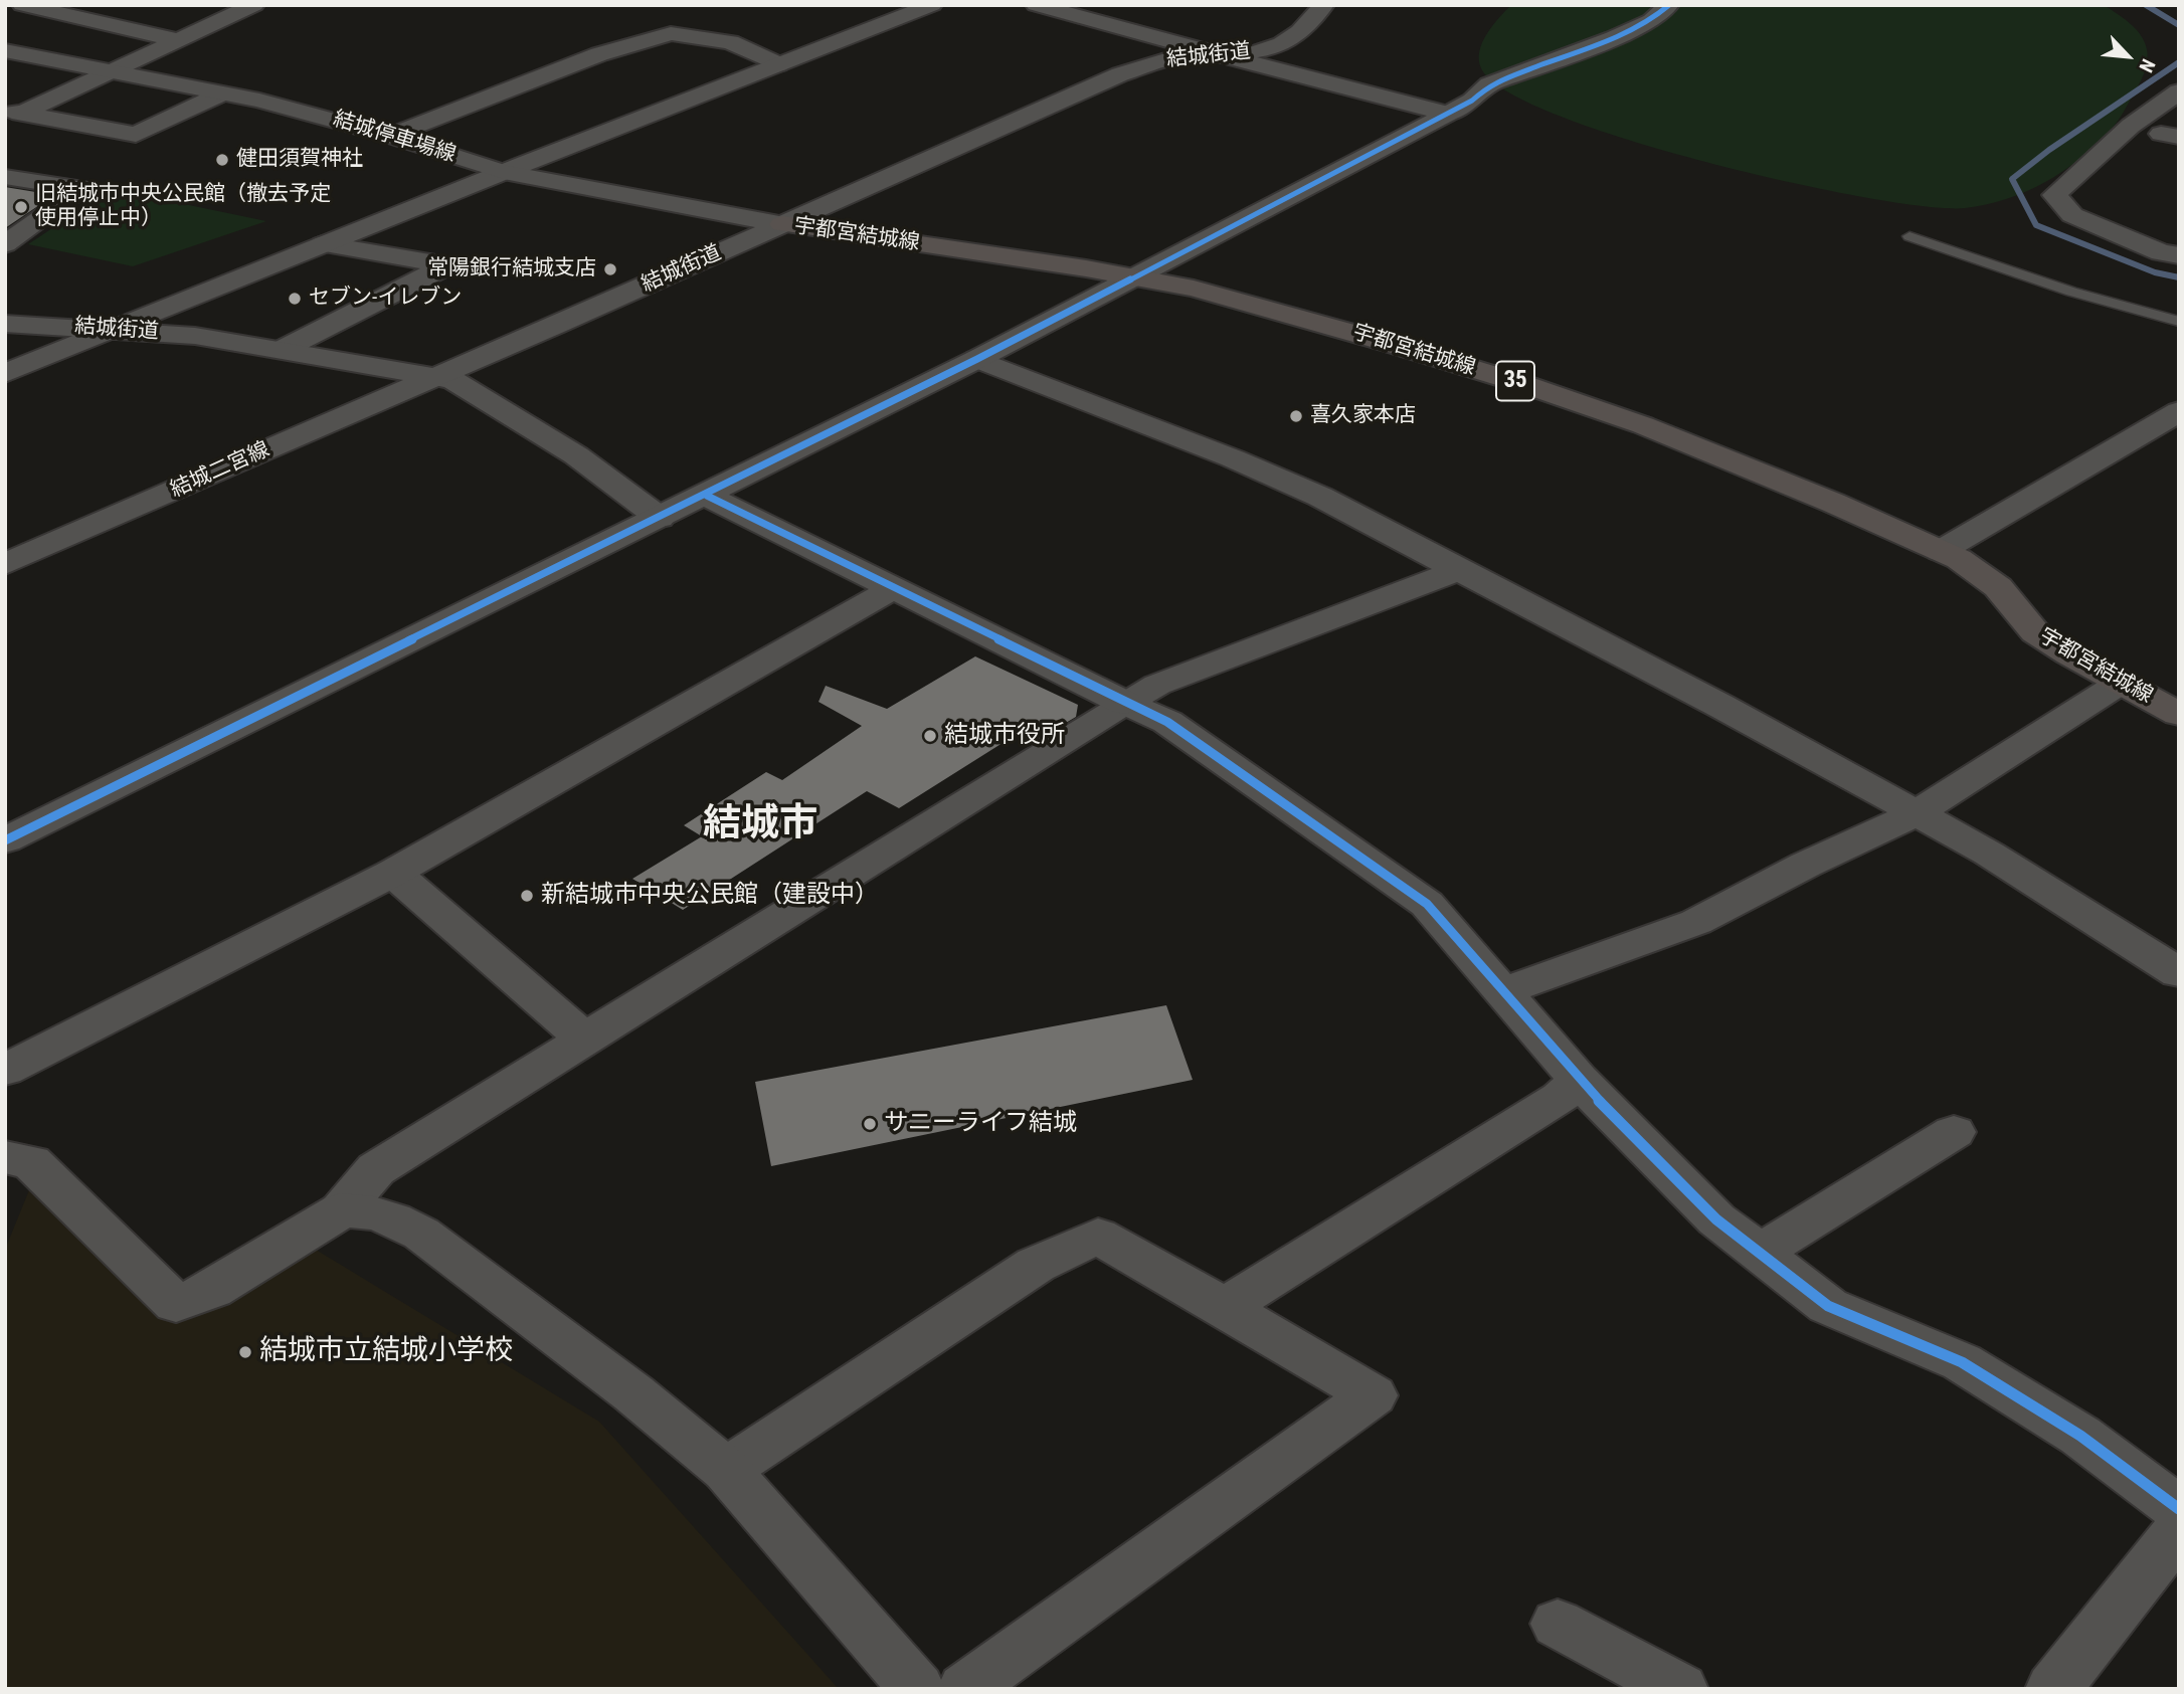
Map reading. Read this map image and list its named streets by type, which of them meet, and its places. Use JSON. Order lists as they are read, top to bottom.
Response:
{
  "streets": {
    "main road": ["宇都宮結城線", "35"],
    "street": ["結城街道", "結城停車場線", "結城二宮線"]
  },
  "crossings": [
    ["結城街道", "結城停車場線"],
    ["結城街道", "宇都宮結城線"],
    ["結城街道", "結城二宮線"],
    ["結城停車場線", "宇都宮結城線"]
  ],
  "districts": ["結城市"],
  "places": [
    "健田須賀神社",
    "旧結城市中央公民館（撤去予定 使用停止中）",
    "常陽銀行結城支店",
    "セブン-イレブン",
    "喜久家本店",
    "結城市役所",
    "新結城市中央公民館（建設中）",
    "サニーライフ結城",
    "結城市立結城小学校"
  ],
  "north": "bottom right"
}
